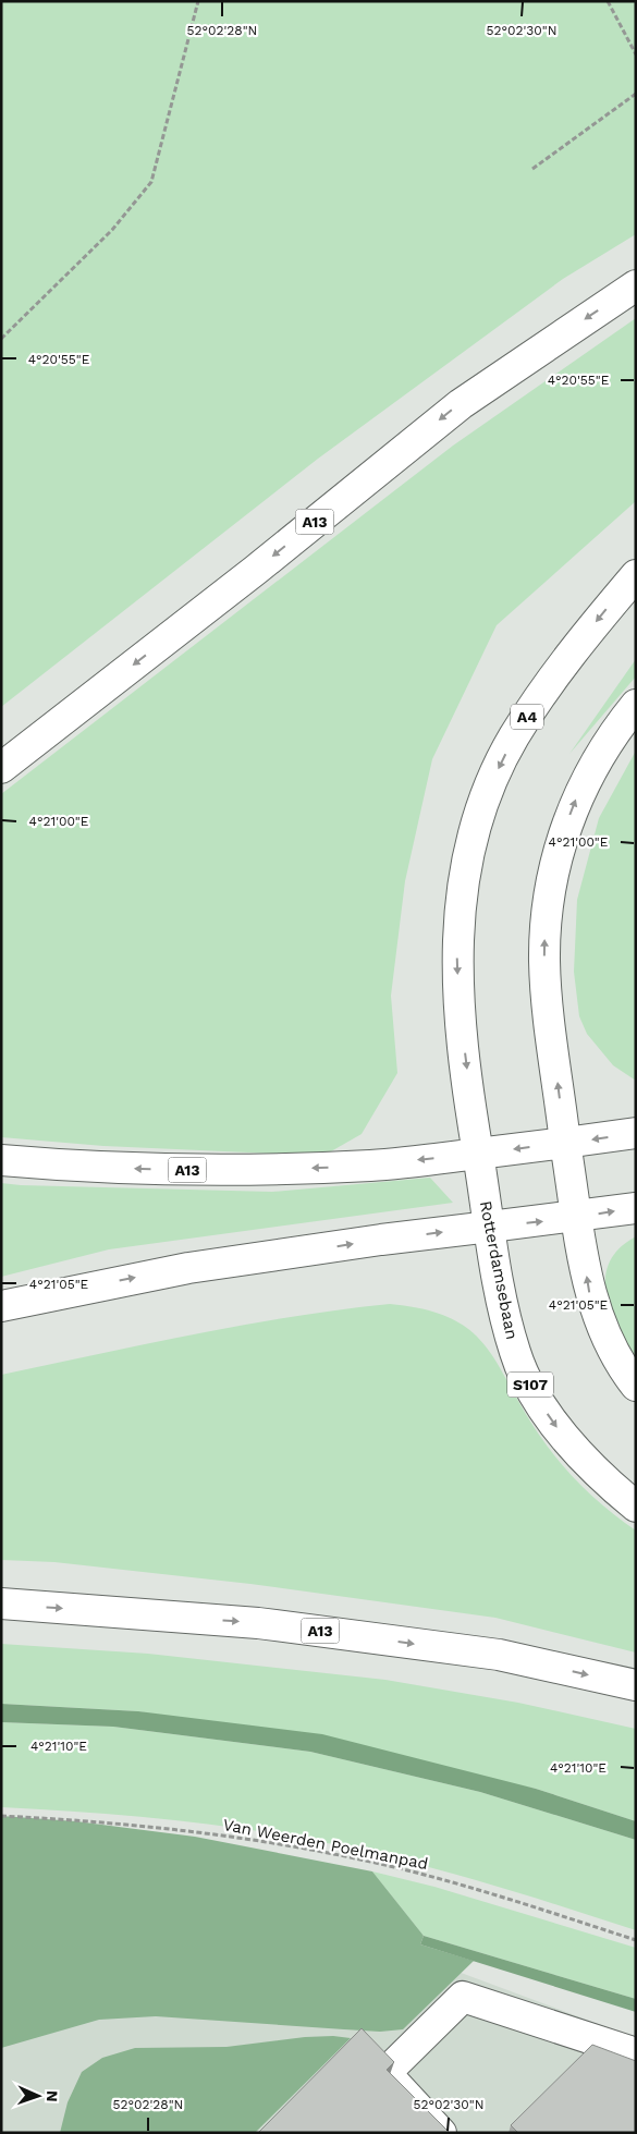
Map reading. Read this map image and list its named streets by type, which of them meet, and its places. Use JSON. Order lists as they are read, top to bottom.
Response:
{
  "streets": {
    "main road": [
      "A13",
      "A4",
      "Rotterdamsebaan",
      "S107"
    ],
    "path": ["Van Weerden Poelmanpad"]
  },
  "crossings": [
    ["A13", "A4"],
    ["A13", "Rotterdamsebaan"],
    ["A4", "Rotterdamsebaan"]
  ],
  "north": "right",
  "coordinates": [
    "52°02'28\"N",
    "52°02'30\"N",
    "4°20'55\"E",
    "4°21'00\"E",
    "4°21'05\"E",
    "4°21'10\"E"
  ]
}
